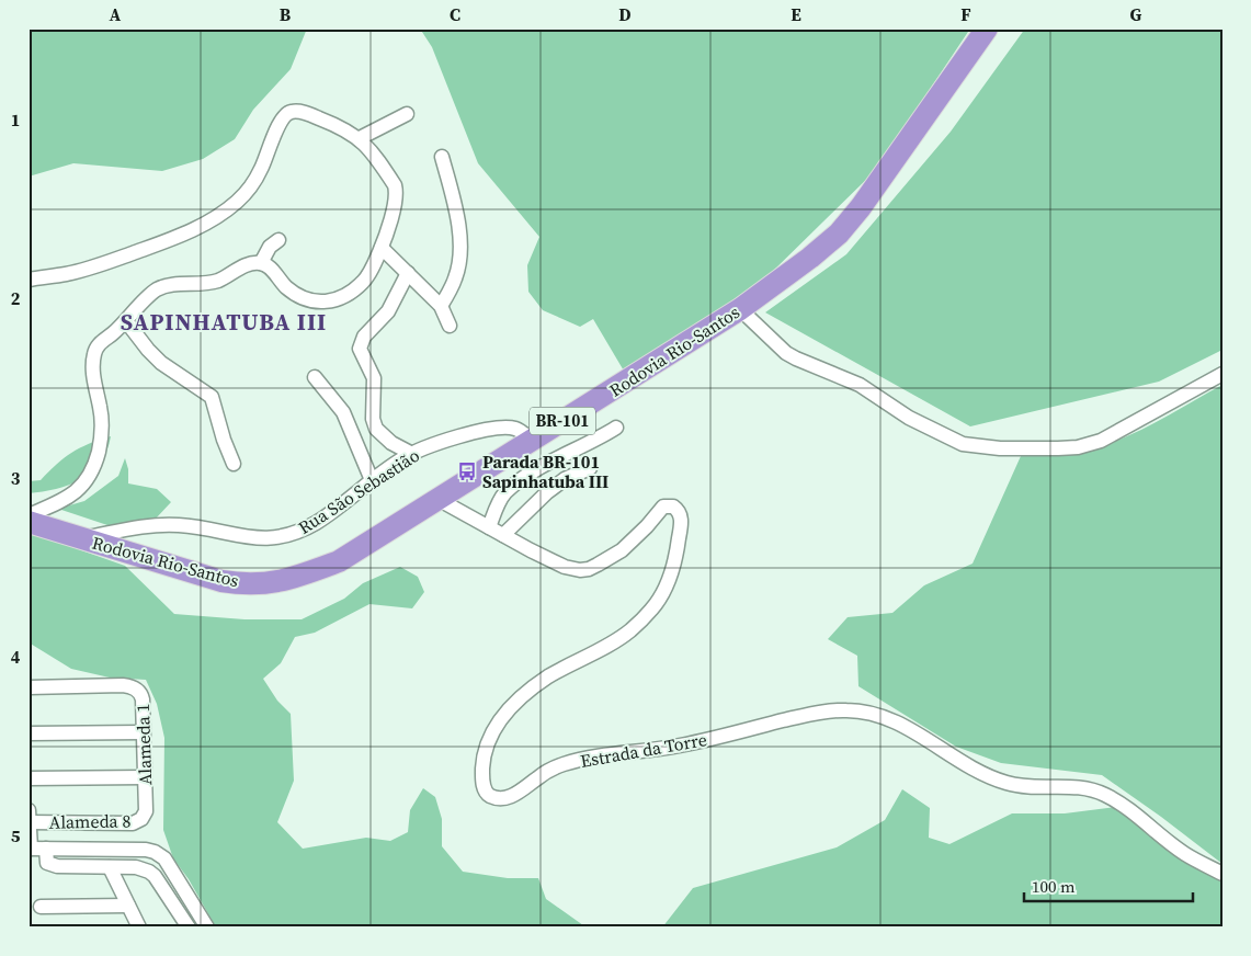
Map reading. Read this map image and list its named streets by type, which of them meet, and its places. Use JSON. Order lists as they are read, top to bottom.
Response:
{
  "streets": {
    "highway": ["Rodovia Rio-Santos", "BR-101"],
    "street": [
      "Rua São Sebastião",
      "Alameda 1",
      "Estrada da Torre",
      "Alameda 8"
    ]
  },
  "crossings": [
    ["Rodovia Rio-Santos", "Rua São Sebastião"],
    ["Rodovia Rio-Santos", "Estrada da Torre"],
    ["Alameda 1", "Alameda 8"]
  ],
  "districts": ["SAPINHATUBA III"],
  "places": {
    "bus stop": ["Parada BR-101 Sapinhatuba III"]
  },
  "scale_bar": "100 m",
  "grid": {
    "columns": [
      "A",
      "B",
      "C",
      "D",
      "E",
      "F",
      "G"
    ],
    "rows": [
      "1",
      "2",
      "3",
      "4",
      "5"
    ]
  }
}
